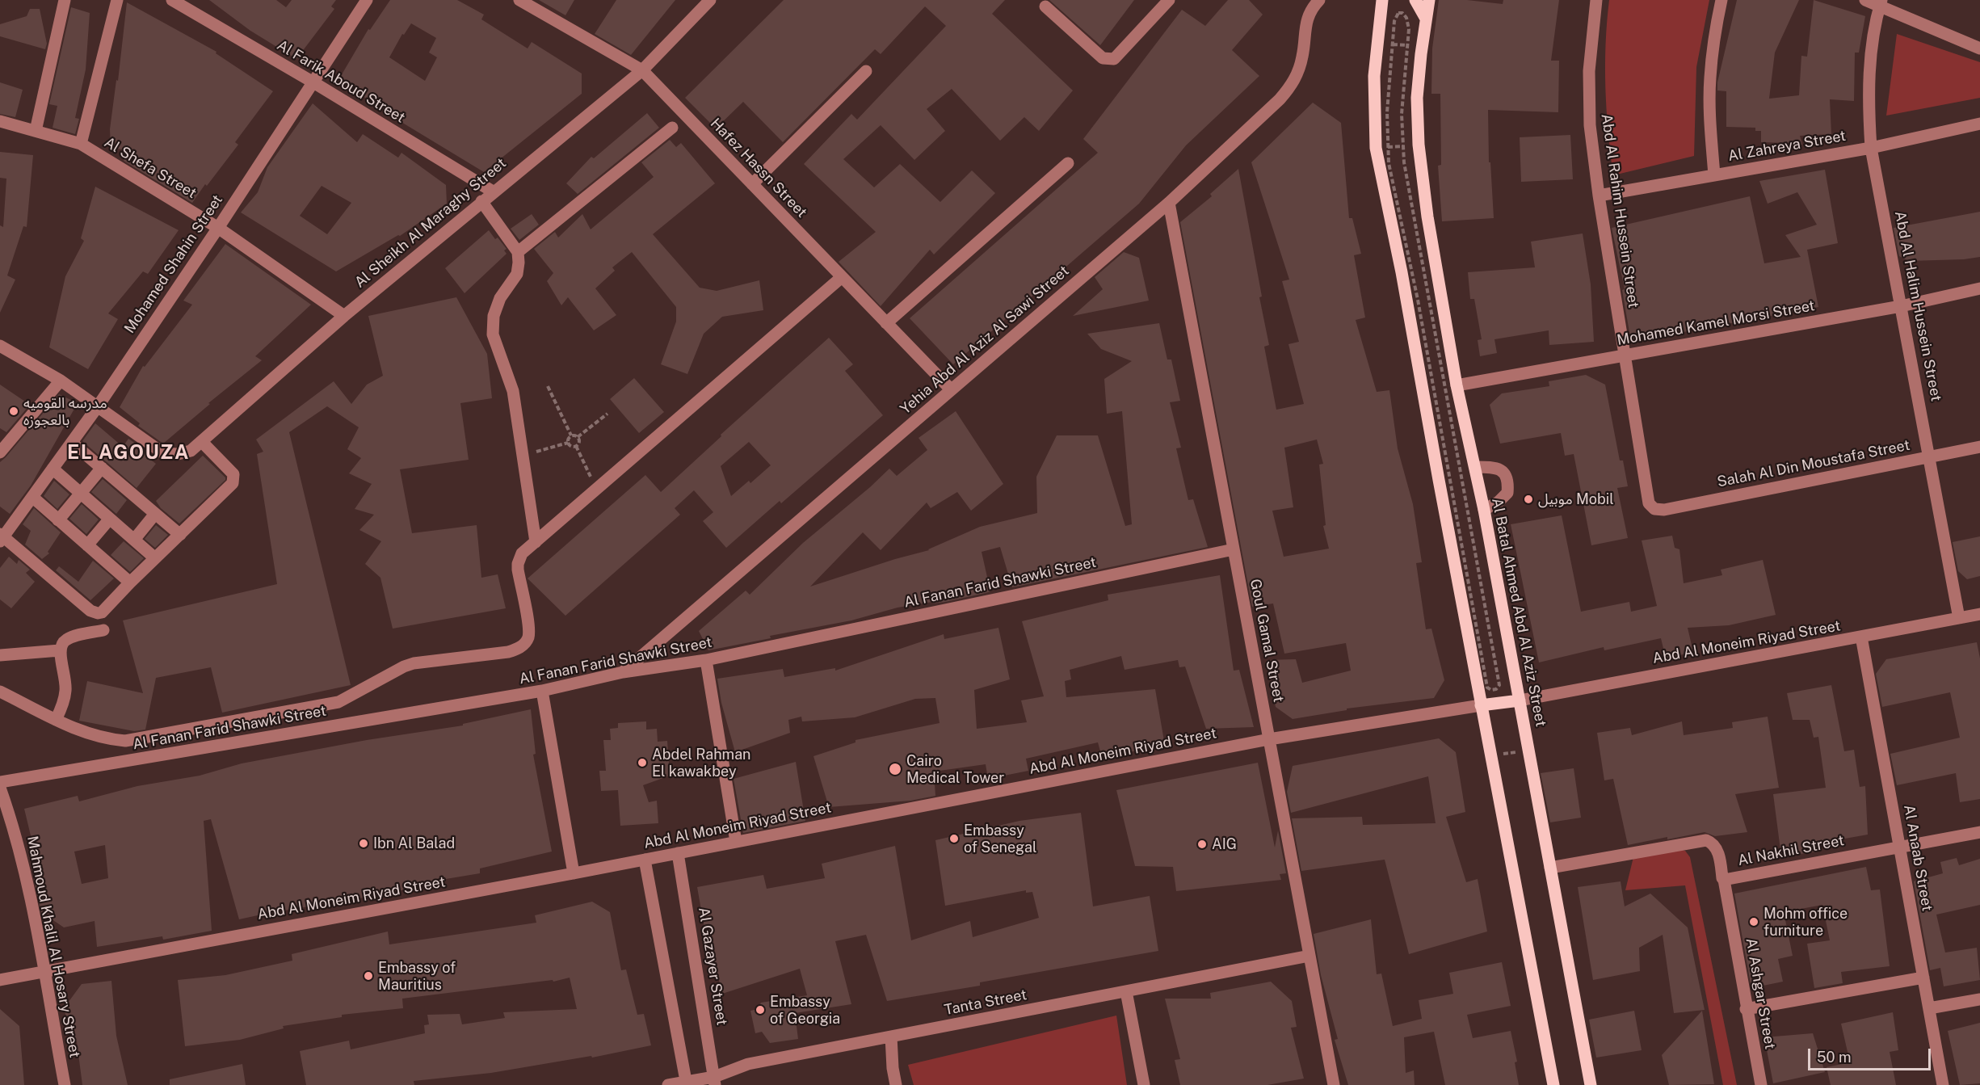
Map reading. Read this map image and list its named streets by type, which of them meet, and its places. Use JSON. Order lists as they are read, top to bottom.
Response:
{
  "streets": {
    "main road": ["Al Batal Ahmed Abd Al Aziz Street"],
    "street": [
      "Al Farik Aboud Street",
      "Al Zahreya Street",
      "Al Shefa Street",
      "Hafez Hassn Street",
      "Abd Al Rahim Hussein Street",
      "Al Sheikh Al Maraghy Street",
      "Mohamed Shahin Street",
      "Abd Al Halim Hussein Street",
      "Mohamed Kamel Morsi Street",
      "Yehia Abd Al Aziz Al Sawi Street",
      "Salah Al Din Moustafa Street",
      "Al Fanan Farid Shawki Street",
      "Goul Gamal Street",
      "Abd Al Moneim Riyad Street",
      "Al Nakhil Street",
      "Al Anaab Street",
      "Mahmoud Khalil Al Hosary Street",
      "Al Gazayer Street",
      "Al Ashgar Street",
      "Tanta Street"
    ]
  },
  "crossings": [
    ["Al Farik Aboud Street", "Al Sheikh Al Maraghy Street"],
    ["Al Farik Aboud Street", "Mohamed Shahin Street"],
    ["Al Zahreya Street", "Abd Al Rahim Hussein Street"],
    ["Al Zahreya Street", "Abd Al Halim Hussein Street"],
    ["Al Shefa Street", "Al Sheikh Al Maraghy Street"],
    ["Al Shefa Street", "Mohamed Shahin Street"],
    ["Hafez Hassn Street", "Al Sheikh Al Maraghy Street"],
    ["Hafez Hassn Street", "Yehia Abd Al Aziz Al Sawi Street"],
    ["Abd Al Rahim Hussein Street", "Mohamed Kamel Morsi Street"],
    ["Abd Al Rahim Hussein Street", "Salah Al Din Moustafa Street"],
    ["Al Sheikh Al Maraghy Street", "Mohamed Shahin Street"],
    ["Abd Al Halim Hussein Street", "Mohamed Kamel Morsi Street"],
    ["Abd Al Halim Hussein Street", "Salah Al Din Moustafa Street"],
    ["Abd Al Halim Hussein Street", "Abd Al Moneim Riyad Street"],
    ["Mohamed Kamel Morsi Street", "Al Batal Ahmed Abd Al Aziz Street"],
    ["Yehia Abd Al Aziz Al Sawi Street", "Al Fanan Farid Shawki Street"],
    ["Yehia Abd Al Aziz Al Sawi Street", "Goul Gamal Street"],
    ["Al Fanan Farid Shawki Street", "Goul Gamal Street"],
    ["Al Batal Ahmed Abd Al Aziz Street", "Abd Al Moneim Riyad Street"],
    ["Al Batal Ahmed Abd Al Aziz Street", "Al Nakhil Street"],
    ["Goul Gamal Street", "Abd Al Moneim Riyad Street"],
    ["Goul Gamal Street", "Tanta Street"],
    ["Abd Al Moneim Riyad Street", "Al Anaab Street"],
    ["Abd Al Moneim Riyad Street", "Mahmoud Khalil Al Hosary Street"],
    ["Abd Al Moneim Riyad Street", "Al Gazayer Street"],
    ["Al Nakhil Street", "Al Anaab Street"],
    ["Al Nakhil Street", "Al Ashgar Street"],
    ["Al Gazayer Street", "Tanta Street"]
  ],
  "districts": ["EL AGOUZA"],
  "places": [
    "مدرسه القوميه بالعجوزه",
    "موبيل Mobil",
    "Abdel Rahman El kawakbey",
    "Cairo Medical Tower",
    "Embassy of Senegal",
    "Ibn Al Balad",
    "AIG",
    "Mohm office furniture",
    "Embassy of Mauritius",
    "Embassy of Georgia"
  ],
  "scale_bar": "50 m"
}
